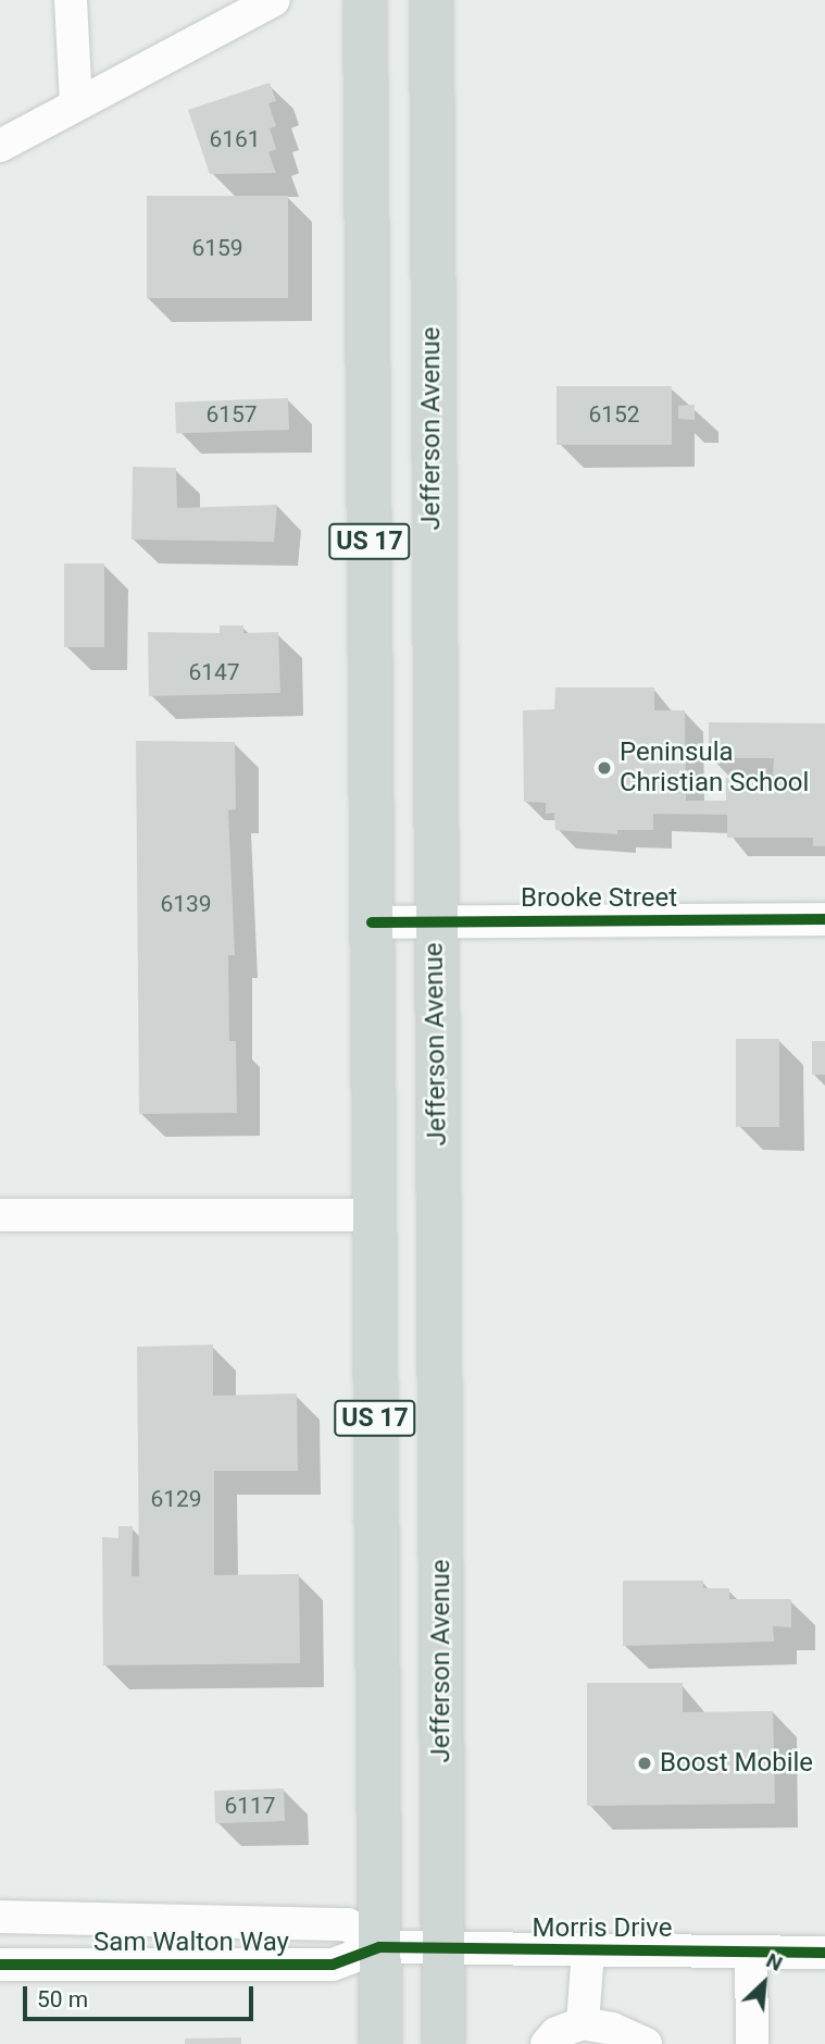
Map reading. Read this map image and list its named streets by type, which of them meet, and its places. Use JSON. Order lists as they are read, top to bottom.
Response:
{
  "streets": {
    "main road": ["Jefferson Avenue", "US 17"],
    "street": ["Brooke Street", "Morris Drive", "Sam Walton Way"]
  },
  "crossings": [
    ["Jefferson Avenue", "Brooke Street"],
    ["Jefferson Avenue", "Morris Drive"],
    ["US 17", "Brooke Street"],
    ["US 17", "Morris Drive"],
    ["US 17", "Sam Walton Way"],
    ["Morris Drive", "Sam Walton Way"]
  ],
  "places": ["Peninsula Christian School", "Boost Mobile"],
  "house_numbers": [
    "6161",
    "6159",
    "6157",
    "6152",
    "6147",
    "6139",
    "6129",
    "6117"
  ],
  "scale_bar": "50 m",
  "north": "top right"
}
